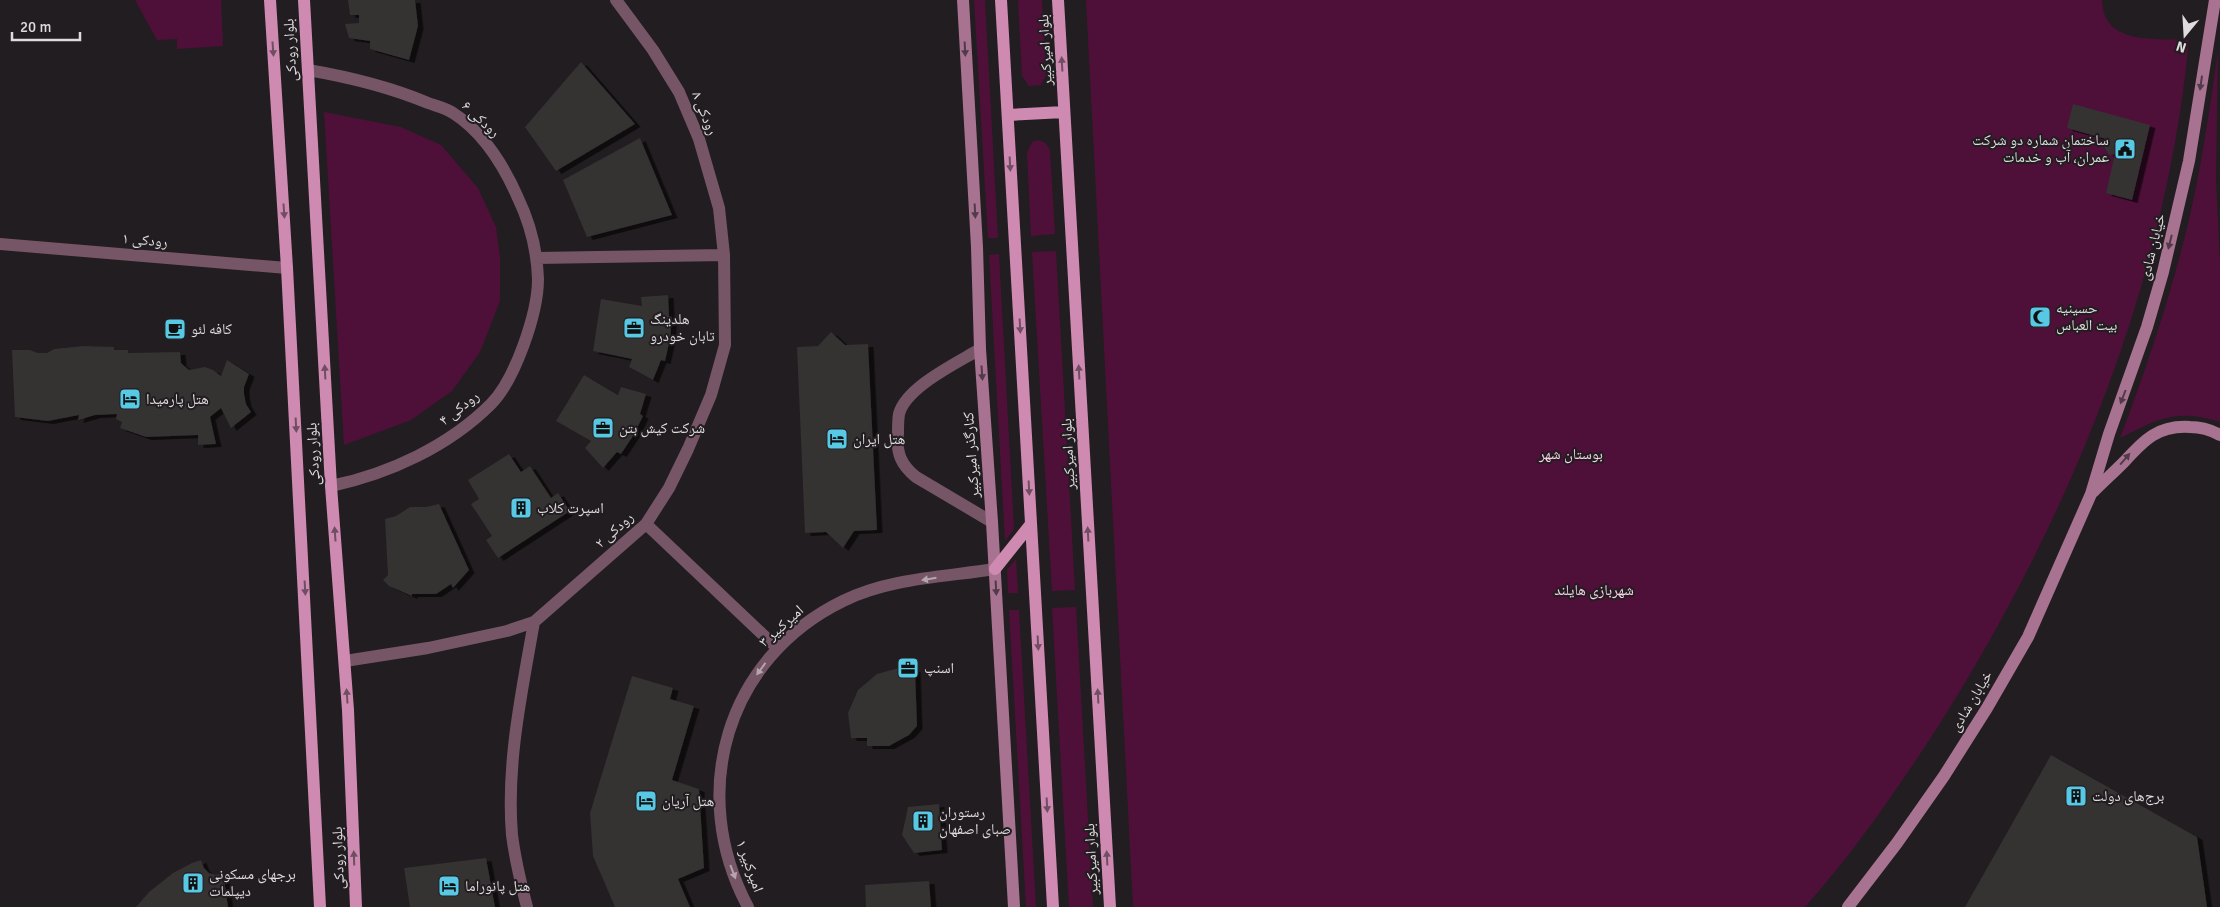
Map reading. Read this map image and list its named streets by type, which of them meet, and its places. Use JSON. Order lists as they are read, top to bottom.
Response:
{
  "streets": {
    "main road": ["بلوار رودکی", "بلوار امیرکبیر"],
    "street": [
      "رودکی ۸",
      "رودکی ۶",
      "رودکی ۱",
      "خیابان شادی",
      "رودکی ۴",
      "کنارگذر امیرکبیر",
      "رودکی ۲",
      "امیرکبیر ۳",
      "امیرکبیر ۱"
    ]
  },
  "crossings": [
    ["بلوار رودکی", "رودکی ۶"],
    ["بلوار رودکی", "رودکی ۱"],
    ["بلوار رودکی", "رودکی ۴"],
    ["بلوار رودکی", "رودکی ۲"],
    ["رودکی ۸", "رودکی ۲"],
    ["رودکی ۶", "رودکی ۴"],
    ["کنارگذر امیرکبیر", "امیرکبیر ۳"],
    ["امیرکبیر ۳", "امیرکبیر ۱"]
  ],
  "one_way": ["کنارگذر امیرکبیر", "امیرکبیر ۳", "امیرکبیر ۱"],
  "parks": ["بوستان شهر", "شهربازی هایلند"],
  "places": {
    "public building": ["ساختمان شماره دو شرکت عمران، آب و خدمات"],
    "mosque": ["حسینیه بیت العباس"],
    "office": ["هلدینگ تابان خودرو", "شرکت کیش بتن", "اسنپ"],
    "cafe": ["کافه لئو"],
    "hotel": [
      "هتل پارمیدا",
      "هتل ایران",
      "هتل آریان",
      "هتل پانوراما"
    ],
    "building": [
      "اسپرت کلاب",
      "برج‌های دولت",
      "رستوران صبای اصفهان",
      "برجهای مسکونی دیپلمات"
    ]
  },
  "scale_bar": "20 m",
  "north": "bottom"
}
